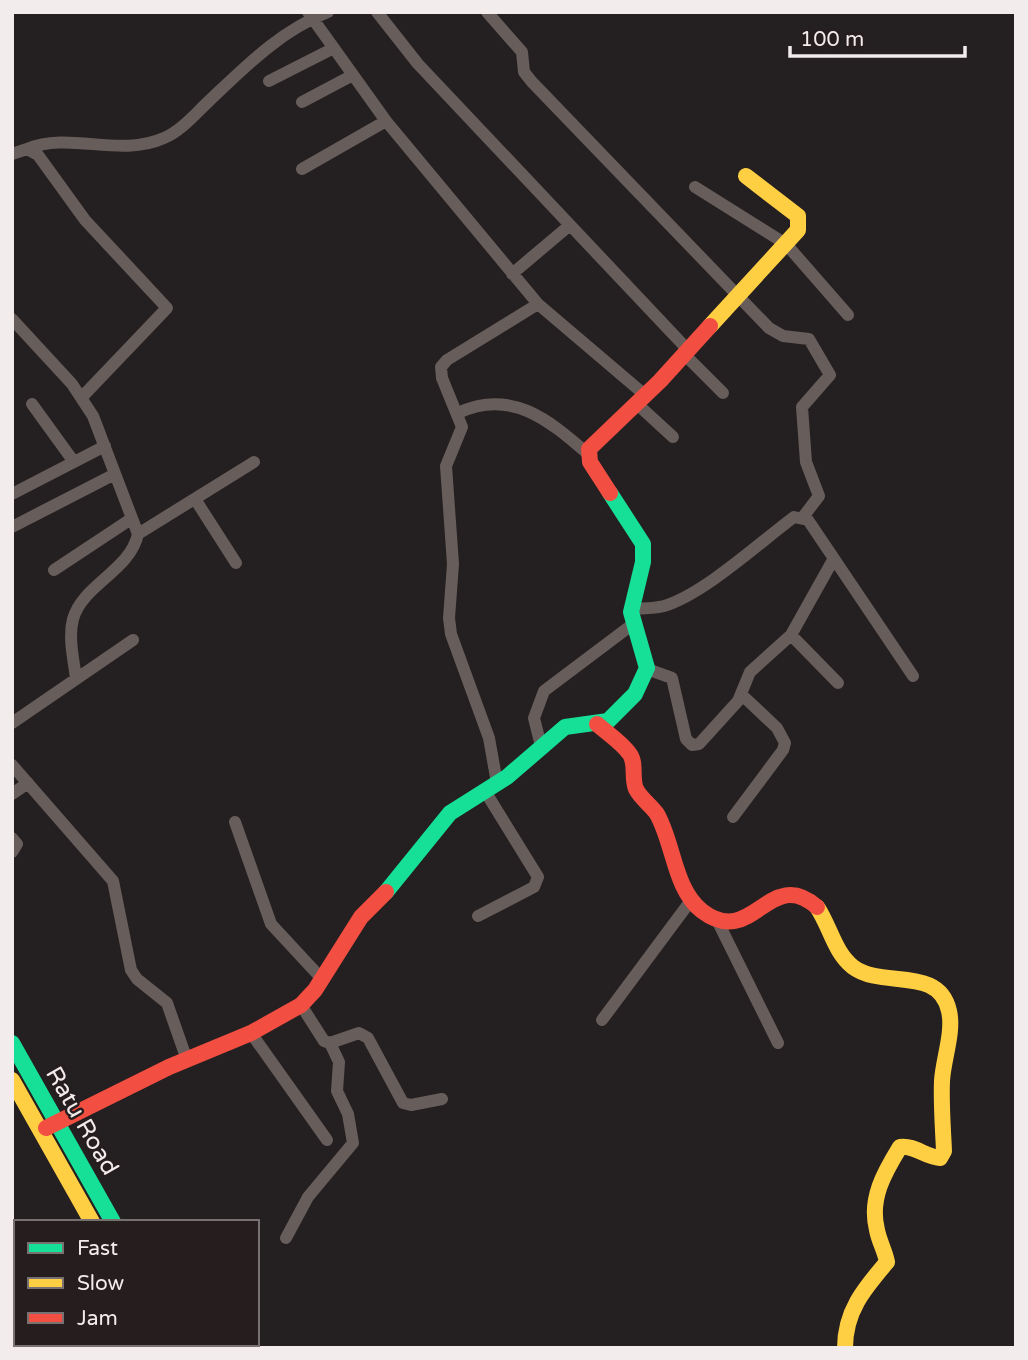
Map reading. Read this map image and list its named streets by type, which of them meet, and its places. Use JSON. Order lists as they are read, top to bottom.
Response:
{
  "streets": {
    "street": ["Ratu Road"]
  },
  "legend": ["Fast", "Slow", "Jam"],
  "scale_bar": "100 m"
}
